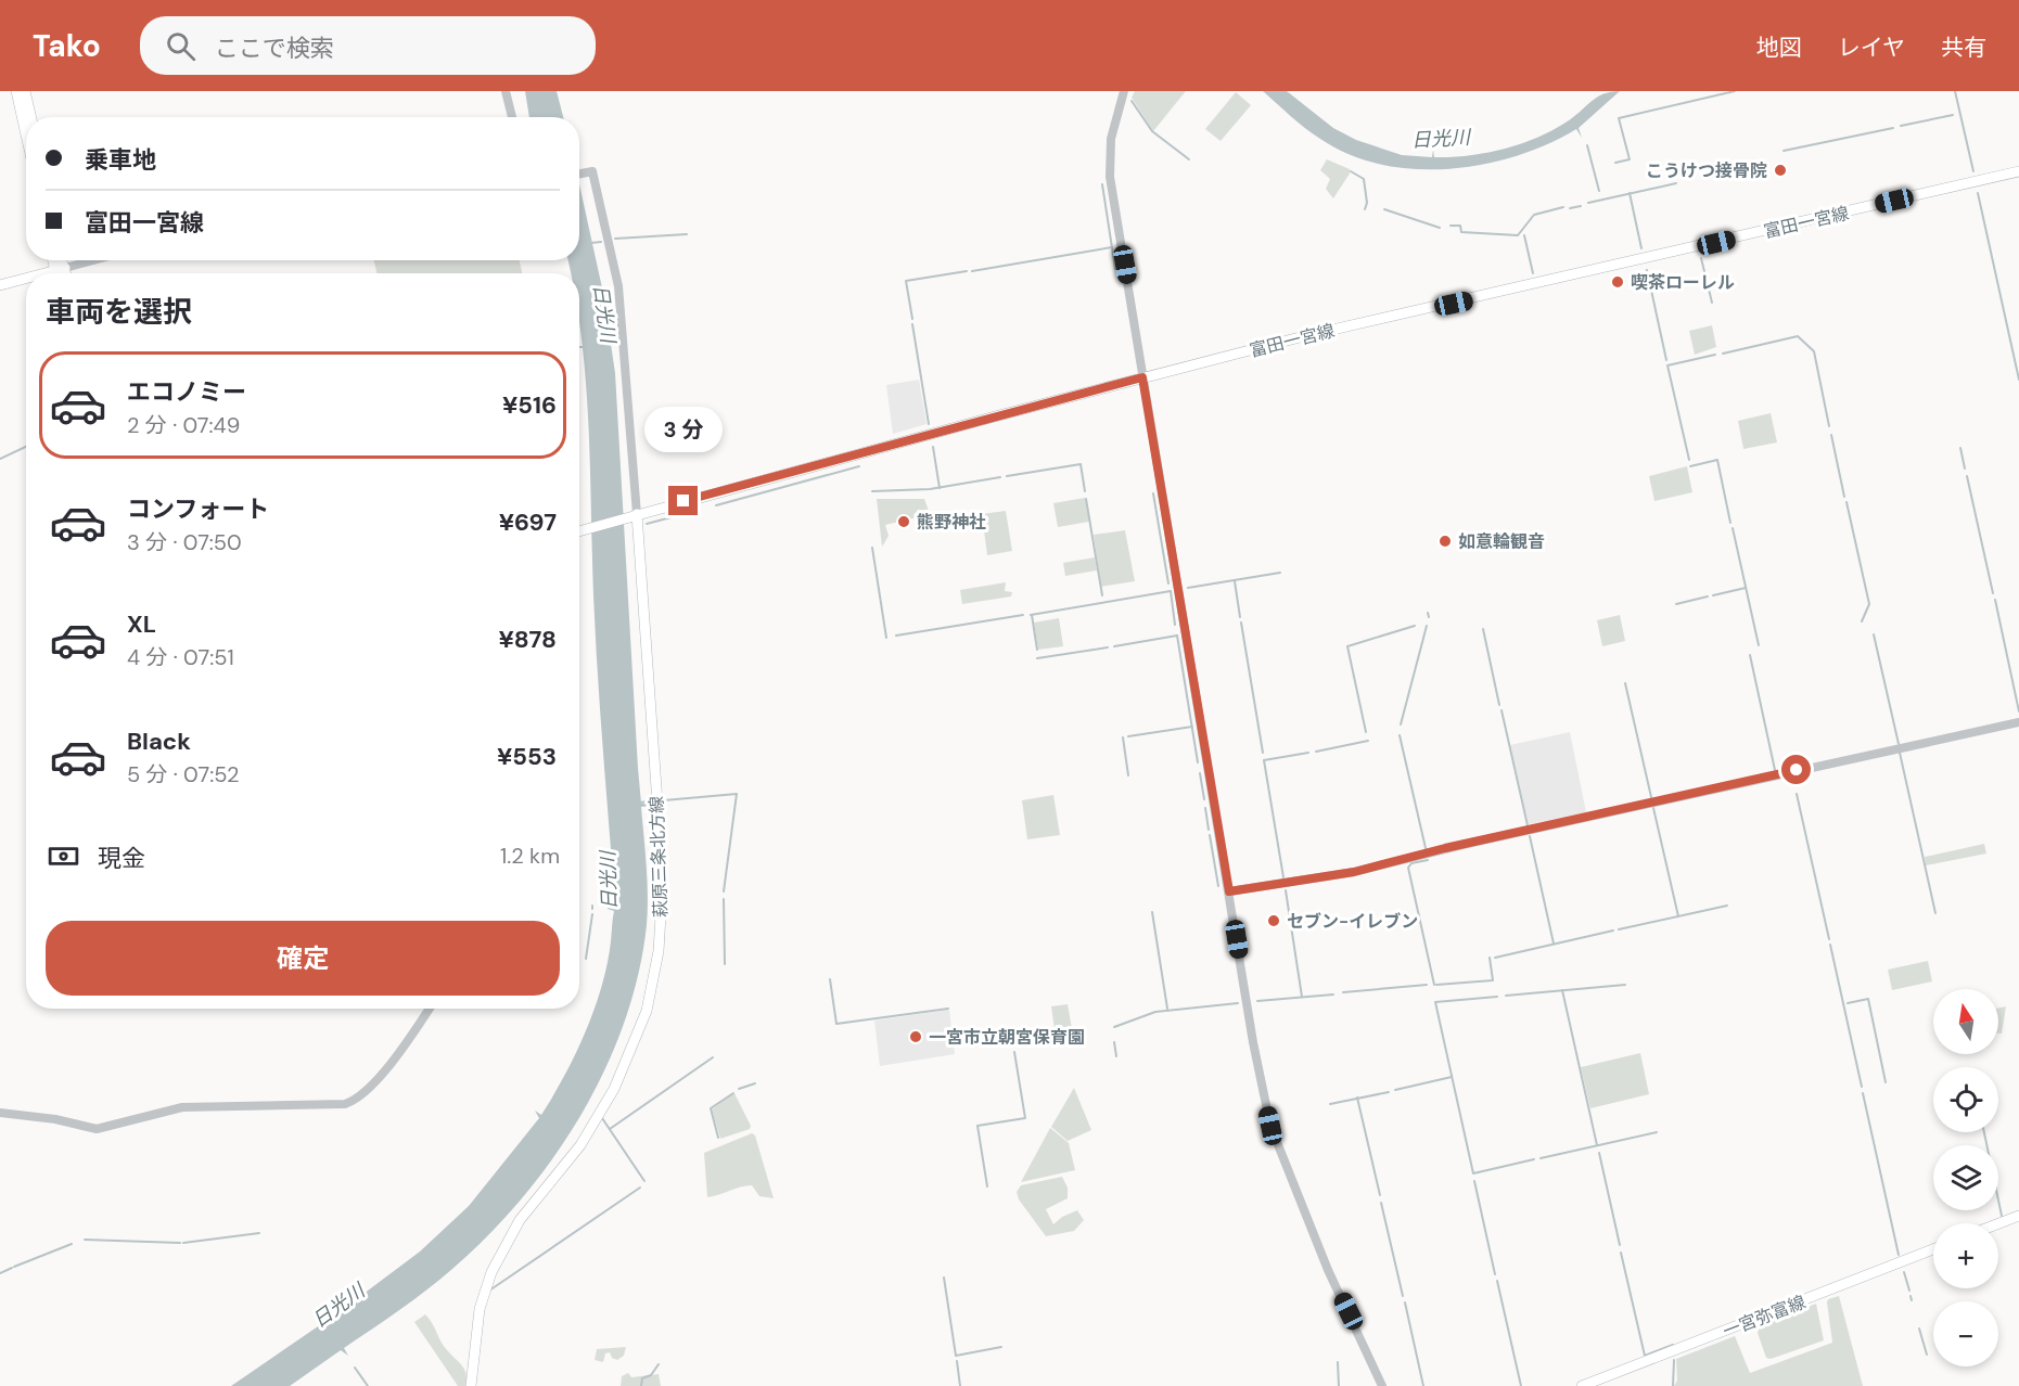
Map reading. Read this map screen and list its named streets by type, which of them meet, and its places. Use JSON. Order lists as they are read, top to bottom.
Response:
{
  "streets": {
    "main road": ["富田一宮線", "萩原三条北方線", "一宮弥富線"]
  },
  "crossings": [
    ["富田一宮線", "萩原三条北方線"]
  ],
  "water": ["日光川"],
  "places": [
    "こうけつ接骨院",
    "喫茶ローレル",
    "熊野神社",
    "如意輪観音",
    "セブン-イレブン",
    "一宮市立朝宮保育園"
  ],
  "north": "top",
  "page": {
    "header": "Tako",
    "search": "ここで検索",
    "nav": ["地図", "レイヤ", "共有"],
    "banner": ["乗車地", "富田一宮線"],
    "heading": "車両を選択",
    "list": [
      {
        "name": "エコノミー",
        "note": "2 分 · 07:49",
        "value": "¥516"
      },
      {
        "name": "コンフォート",
        "note": "3 分 · 07:50",
        "value": "¥697"
      },
      {
        "name": "XL",
        "note": "4 分 · 07:51",
        "value": "¥878"
      },
      {
        "name": "Black",
        "note": "5 分 · 07:52",
        "value": "¥553"
      }
    ],
    "bubble": "3 分",
    "pay": ["現金", "1.2 km"],
    "buttons": "確定",
    "map_buttons": ["+", "−"]
  }
}
